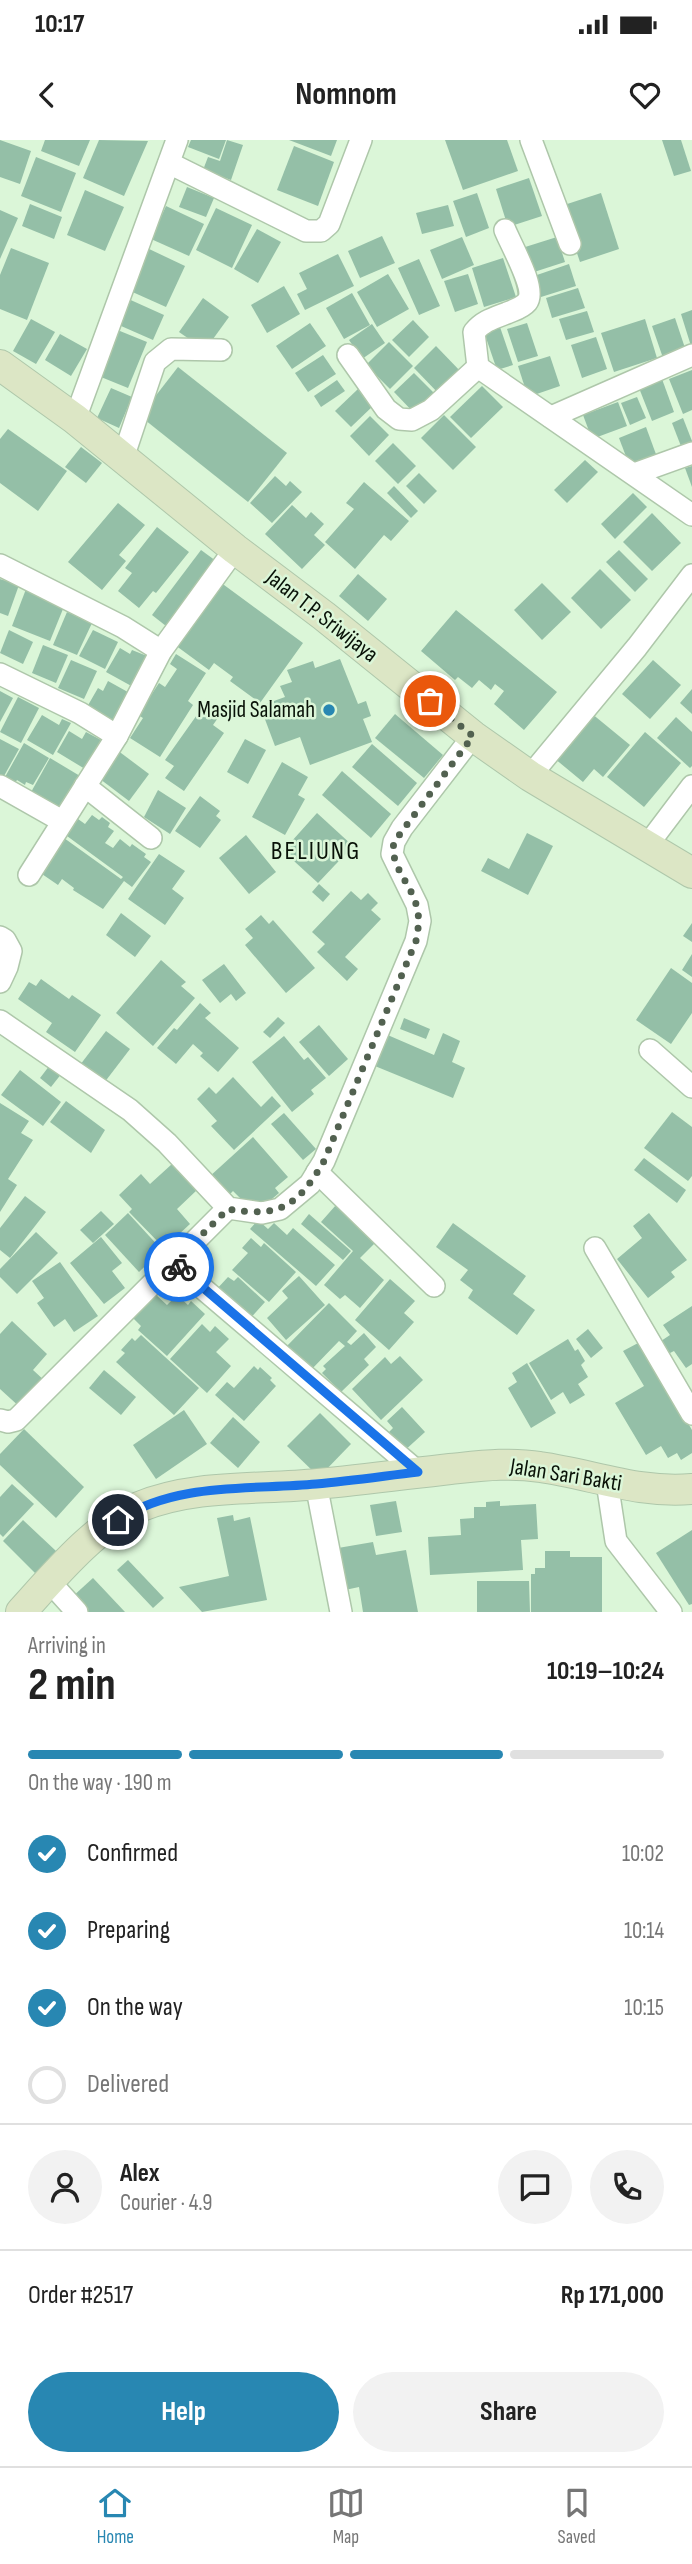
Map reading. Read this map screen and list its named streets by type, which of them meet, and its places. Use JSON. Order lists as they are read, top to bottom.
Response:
{
  "streets": {
    "main road": ["Jalan T.P. Sriwijaya", "Jalan Sari Bakti"]
  },
  "districts": ["BELIUNG"],
  "places": ["Masjid Salamah"],
  "page": {
    "status": "10:17",
    "header": "Nomnom",
    "heading": ["2 min", "Arriving in", "10:19–10:24"],
    "panel": [
      "Alex",
      "Courier · 4.9",
      "Order #2517",
      "Rp 171,000"
    ],
    "bar": "On the way · 190 m",
    "list": [
      ["Confirmed", "10:02"],
      ["Preparing", "10:14"],
      ["On the way", "10:15"],
      "Delivered"
    ],
    "buttons": ["Help", "Share"],
    "tabs": ["Home", "Map", "Saved"]
  }
}
